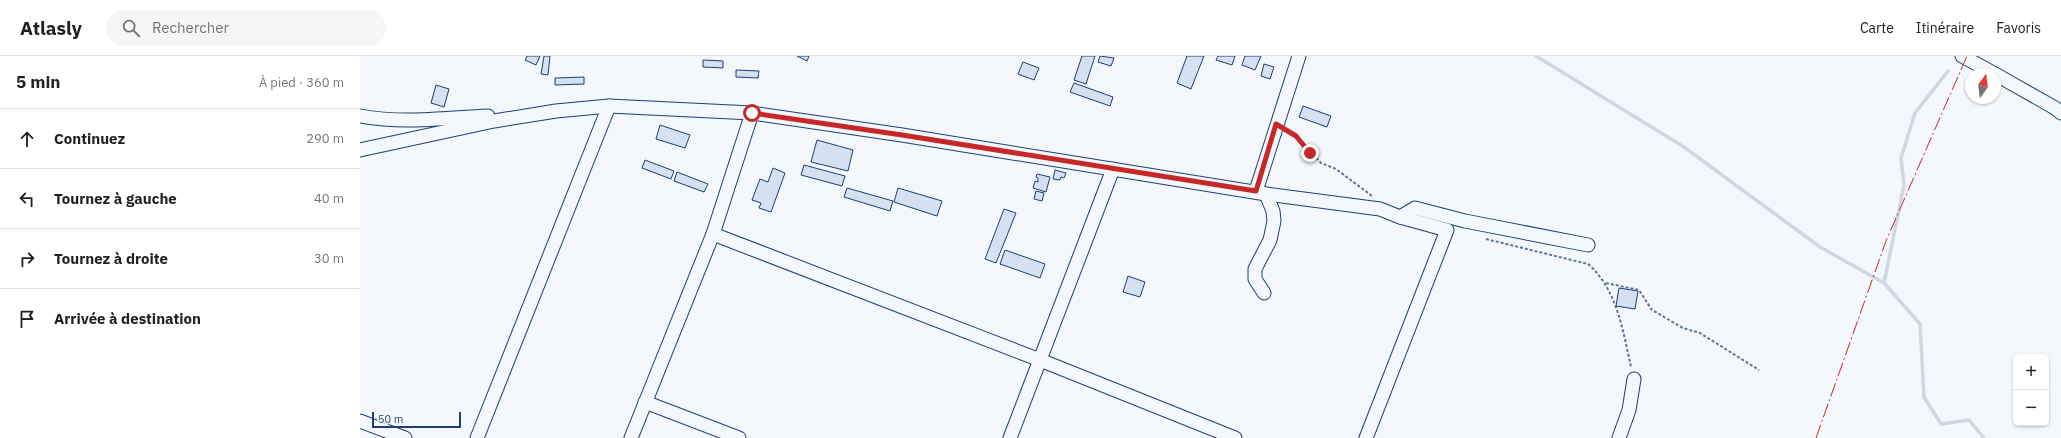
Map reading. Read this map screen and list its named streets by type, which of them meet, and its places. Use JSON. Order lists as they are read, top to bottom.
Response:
{
  "scale_bar": "50 m",
  "north": "top",
  "page": {
    "header": "Atlasly",
    "search": "Rechercher",
    "nav": ["Carte", "Itinéraire", "Favoris"],
    "heading": ["5 min", "À pied · 360 m"],
    "list": [
      ["Continuez", "290 m"],
      ["Tournez à gauche", "40 m"],
      ["Tournez à droite", "30 m"],
      "Arrivée à destination"
    ],
    "map_buttons": ["+", "−"],
    "scale": "50 m"
  }
}
